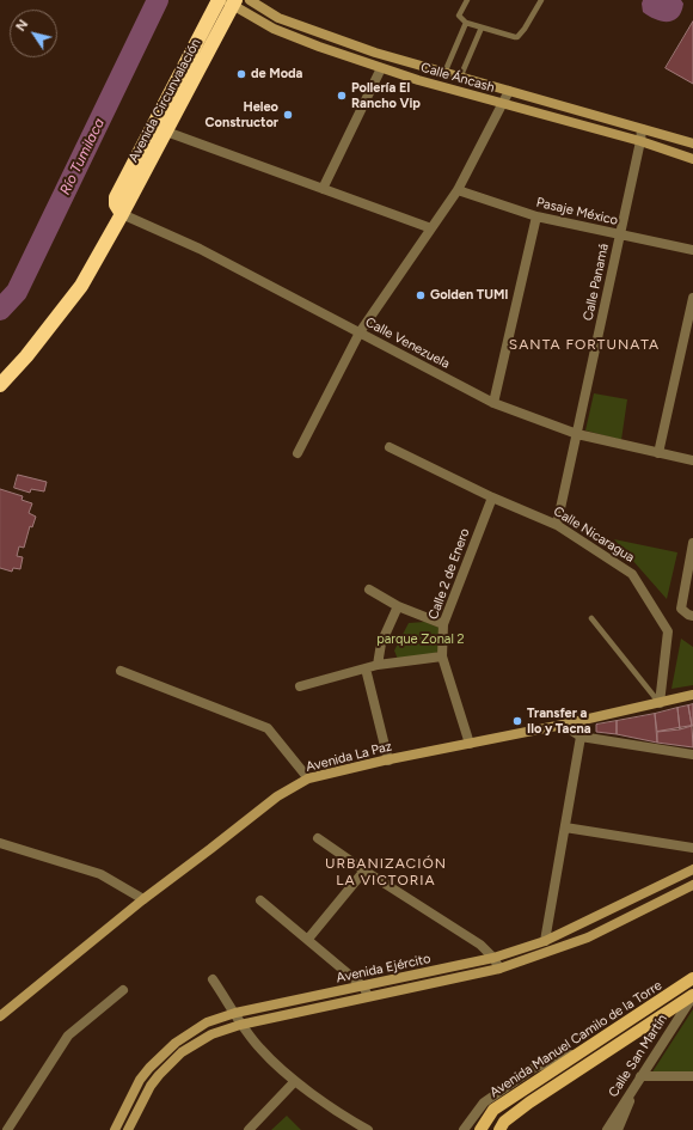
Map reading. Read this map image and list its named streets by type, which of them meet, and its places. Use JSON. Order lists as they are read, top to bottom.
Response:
{
  "streets": {
    "highway": ["Avenida Circunvalación"],
    "main road": [
      "Calle Áncash",
      "Avenida La Paz",
      "Avenida Ejército",
      "Avenida Manuel Camilo de la Torre"
    ],
    "street": [
      "Pasaje México",
      "Calle Panamá",
      "Calle Venezuela",
      "Calle Nicaragua",
      "Calle 2 de Enero",
      "Calle San Martín"
    ]
  },
  "crossings": [
    ["Calle Áncash", "Avenida Circunvalación"],
    ["Calle Áncash", "Calle Panamá"],
    ["Avenida Circunvalación", "Calle Venezuela"],
    ["Pasaje México", "Calle Panamá"],
    ["Calle Panamá", "Calle Venezuela"],
    ["Calle Panamá", "Calle Nicaragua"],
    ["Calle Nicaragua", "Calle 2 de Enero"],
    ["Calle Nicaragua", "Avenida La Paz"],
    ["Calle 2 de Enero", "Avenida La Paz"],
    ["Avenida Manuel Camilo de la Torre", "Calle San Martín"]
  ],
  "districts": ["SANTA FORTUNATA", "URBANIZACIÓN LA VICTORIA"],
  "water": ["Río Tumilaca"],
  "parks": ["parque Zonal 2"],
  "places": [
    "de Moda",
    "Pollería El Rancho Vip",
    "Heleo Constructor",
    "Golden TUMI",
    "Transfer a Ilo y Tacna"
  ],
  "north": "top left"
}
